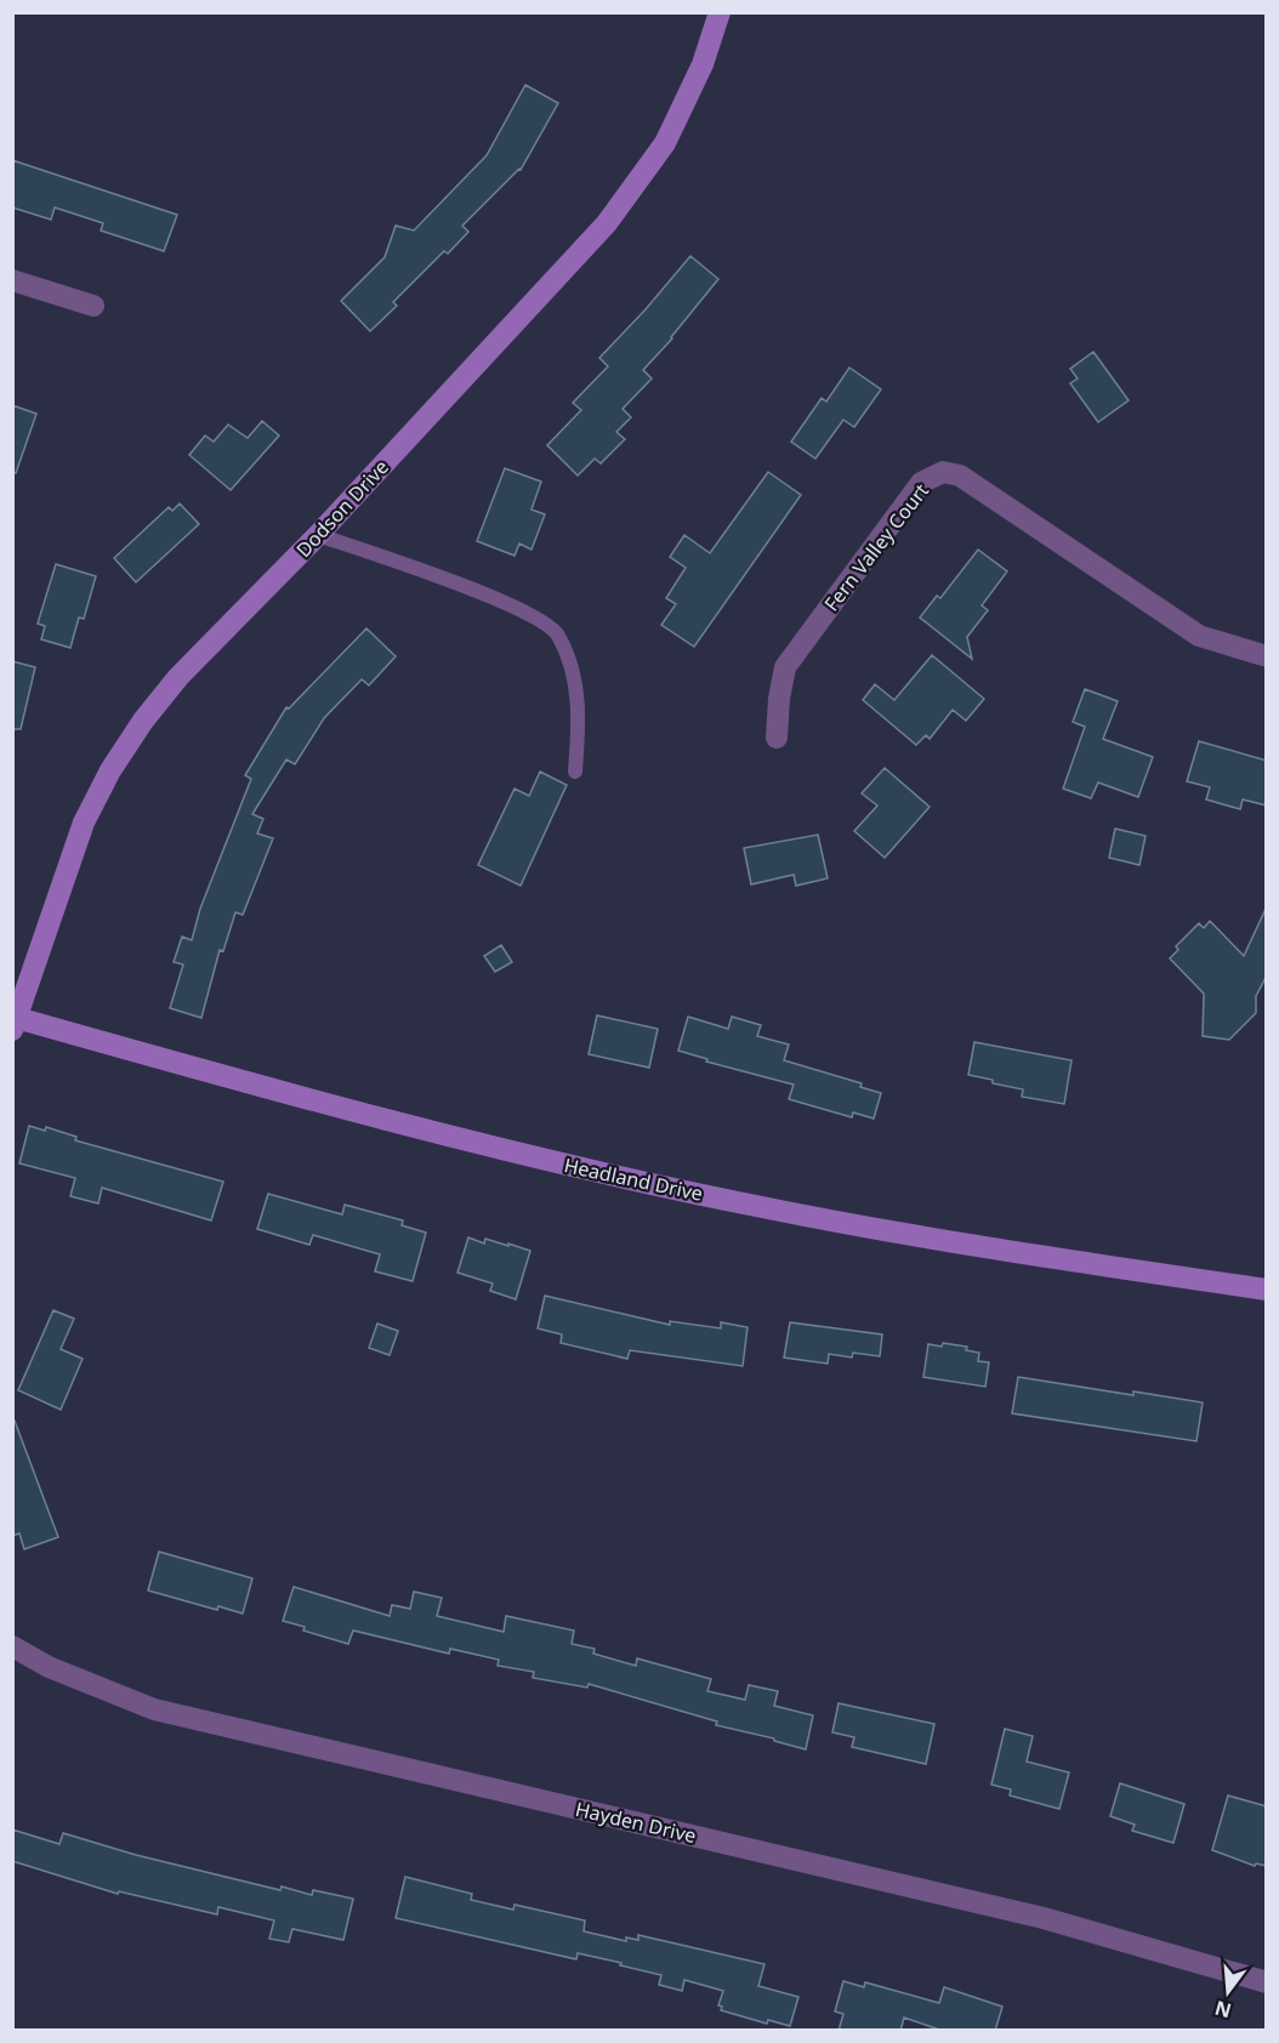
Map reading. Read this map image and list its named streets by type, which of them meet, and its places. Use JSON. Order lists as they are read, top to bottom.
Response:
{
  "streets": {
    "main road": ["Dodson Drive", "Headland Drive"],
    "street": ["Fern Valley Court", "Hayden Drive"]
  },
  "crossings": [
    ["Dodson Drive", "Headland Drive"]
  ],
  "north": "bottom"
}
